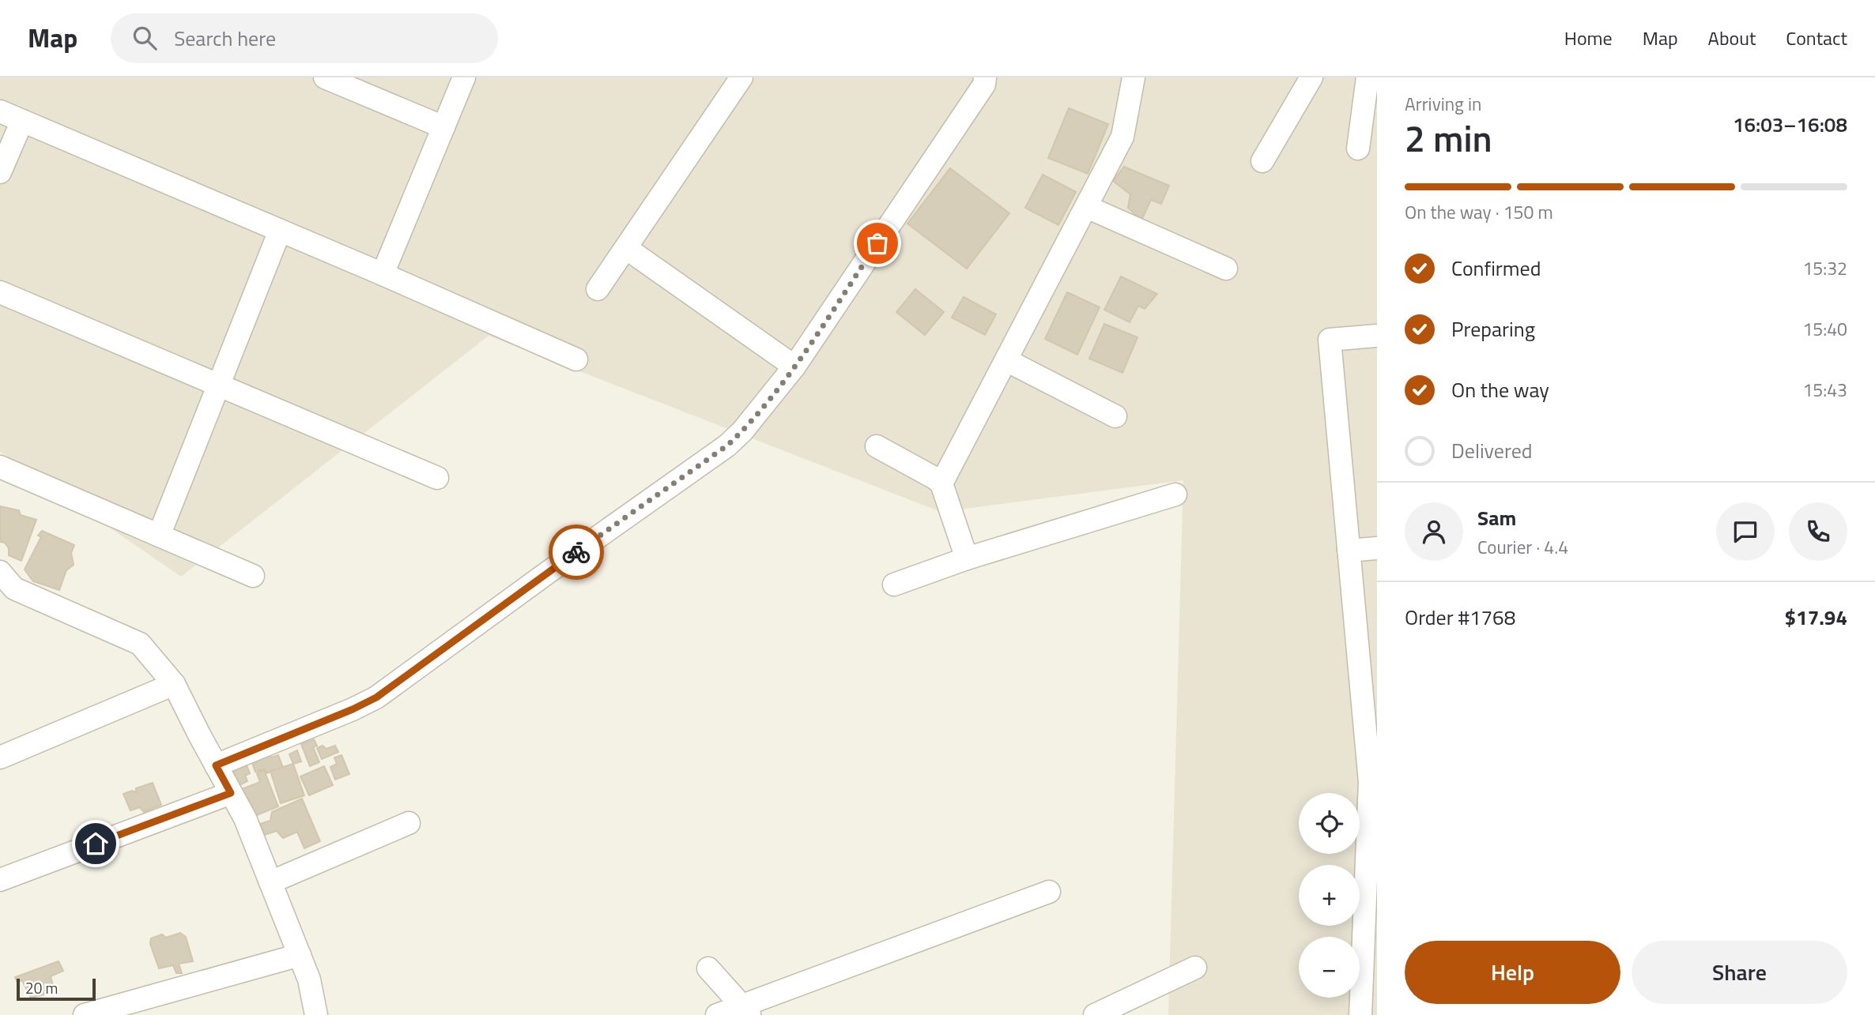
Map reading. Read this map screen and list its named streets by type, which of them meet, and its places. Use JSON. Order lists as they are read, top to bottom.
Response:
{
  "scale_bar": "20 m",
  "page": {
    "header": "Map",
    "search": "Search here",
    "nav": [
      "Home",
      "Map",
      "About",
      "Contact"
    ],
    "heading": ["2 min", "Arriving in", "16:03–16:08"],
    "panel": [
      "Sam",
      "Courier · 4.4",
      "Order #1768",
      "$17.94"
    ],
    "bar": "On the way · 150 m",
    "list": [
      ["Confirmed", "15:32"],
      ["Preparing", "15:40"],
      ["On the way", "15:43"],
      "Delivered"
    ],
    "map_buttons": ["+", "−"],
    "buttons": ["Help", "Share"],
    "scale": "20 m"
  }
}
